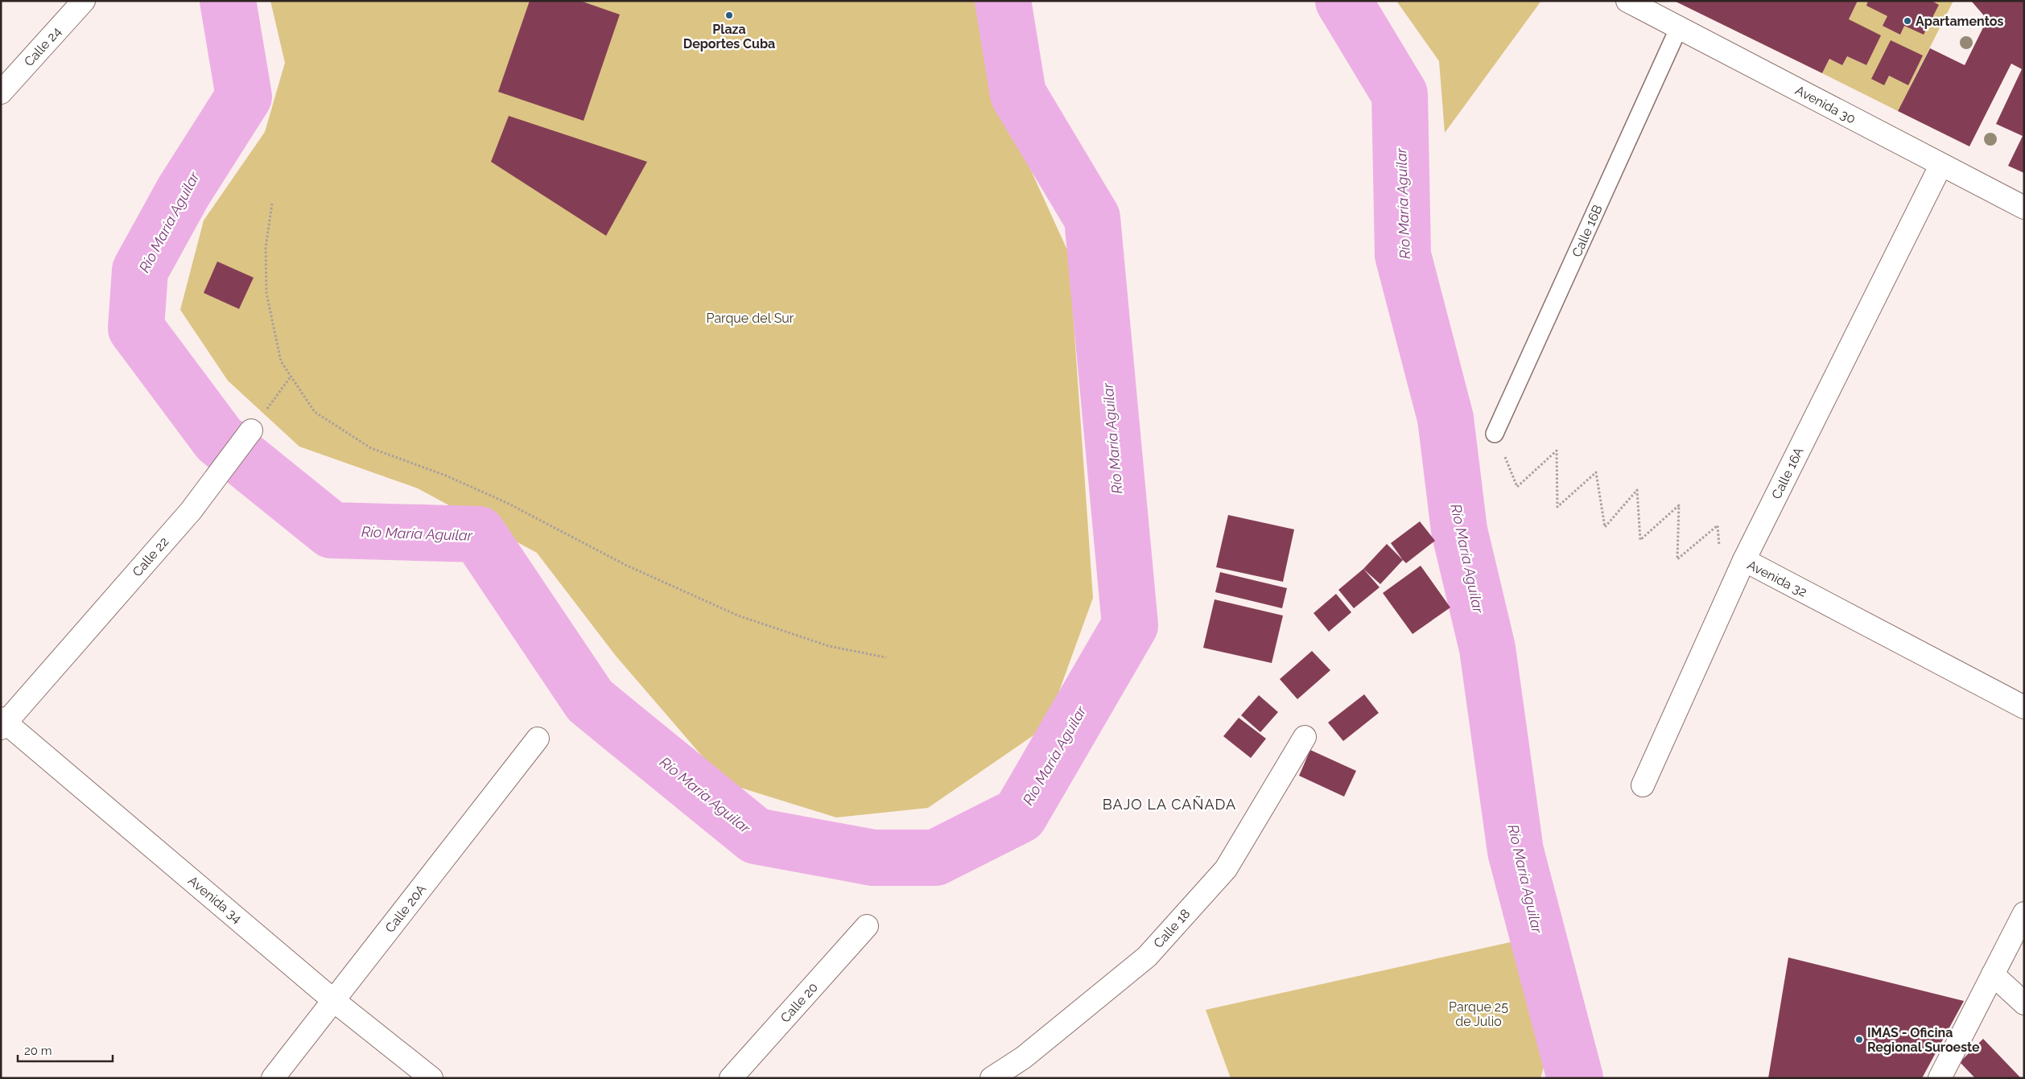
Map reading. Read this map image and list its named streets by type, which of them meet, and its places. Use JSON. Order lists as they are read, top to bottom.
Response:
{
  "streets": {
    "street": [
      "Calle 24",
      "Avenida 30",
      "Calle 16A",
      "Calle 22",
      "Avenida 32",
      "Avenida 34",
      "Calle 20A",
      "Calle 18",
      "Calle 20"
    ],
    "lane": ["Calle 16B"]
  },
  "crossings": [
    ["Avenida 30", "Calle 16B"],
    ["Avenida 30", "Calle 16A"],
    ["Calle 16A", "Avenida 32"],
    ["Calle 22", "Avenida 34"],
    ["Avenida 34", "Calle 20A"]
  ],
  "districts": ["BAJO LA CAÑADA"],
  "water": ["Río María Aguilar"],
  "parks": ["Parque del Sur", "Parque 25 de Julio"],
  "places": ["Plaza Deportes Cuba", "Apartamentos", "IMAS - Oficina Regional Suroeste"],
  "scale_bar": "20 m"
}
